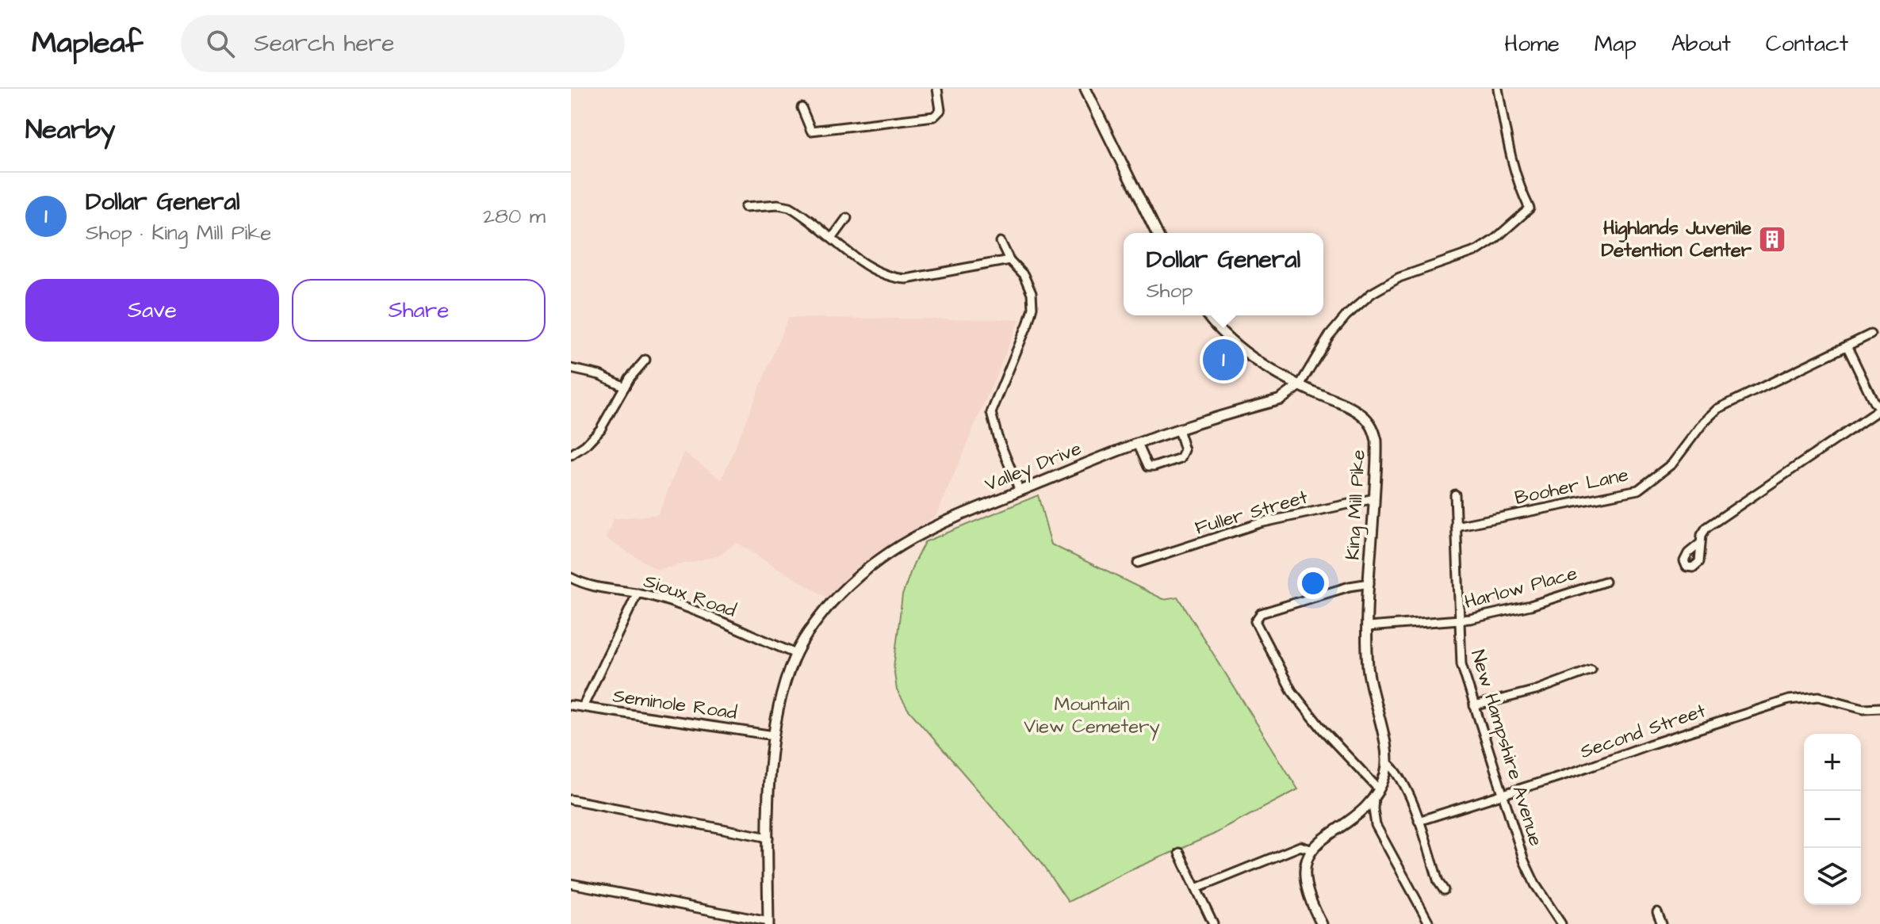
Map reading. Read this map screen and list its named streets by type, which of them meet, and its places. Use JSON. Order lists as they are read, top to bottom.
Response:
{
  "streets": {
    "main road": ["Valley Drive", "King Mill Pike"],
    "street": [
      "Booher Lane",
      "Fuller Street",
      "Harlow Place",
      "Sioux Road",
      "Seminole Road",
      "Second Street",
      "New Hampshire Avenue"
    ]
  },
  "crossings": [
    ["Valley Drive", "King Mill Pike"],
    ["Valley Drive", "Sioux Road"],
    ["Valley Drive", "Seminole Road"],
    ["Booher Lane", "New Hampshire Avenue"],
    ["King Mill Pike", "Fuller Street"],
    ["King Mill Pike", "Harlow Place"],
    ["Harlow Place", "New Hampshire Avenue"],
    ["Second Street", "New Hampshire Avenue"]
  ],
  "parks": ["Mountain View Cemetery"],
  "places": {
    "building": ["Highlands Juvenile Detention Center"]
  },
  "page": {
    "header": "Mapleaf",
    "search": "Search here",
    "nav": [
      "Home",
      "Map",
      "About",
      "Contact"
    ],
    "heading": "Nearby",
    "list": [
      {
        "mark": "1",
        "name": "Dollar General",
        "note": "Shop · King Mill Pike",
        "value": "280 m"
      }
    ],
    "popup": ["Dollar General", "Shop"],
    "buttons": ["Save", "Share"],
    "pins": "1",
    "map_buttons": ["+", "−"]
  }
}
